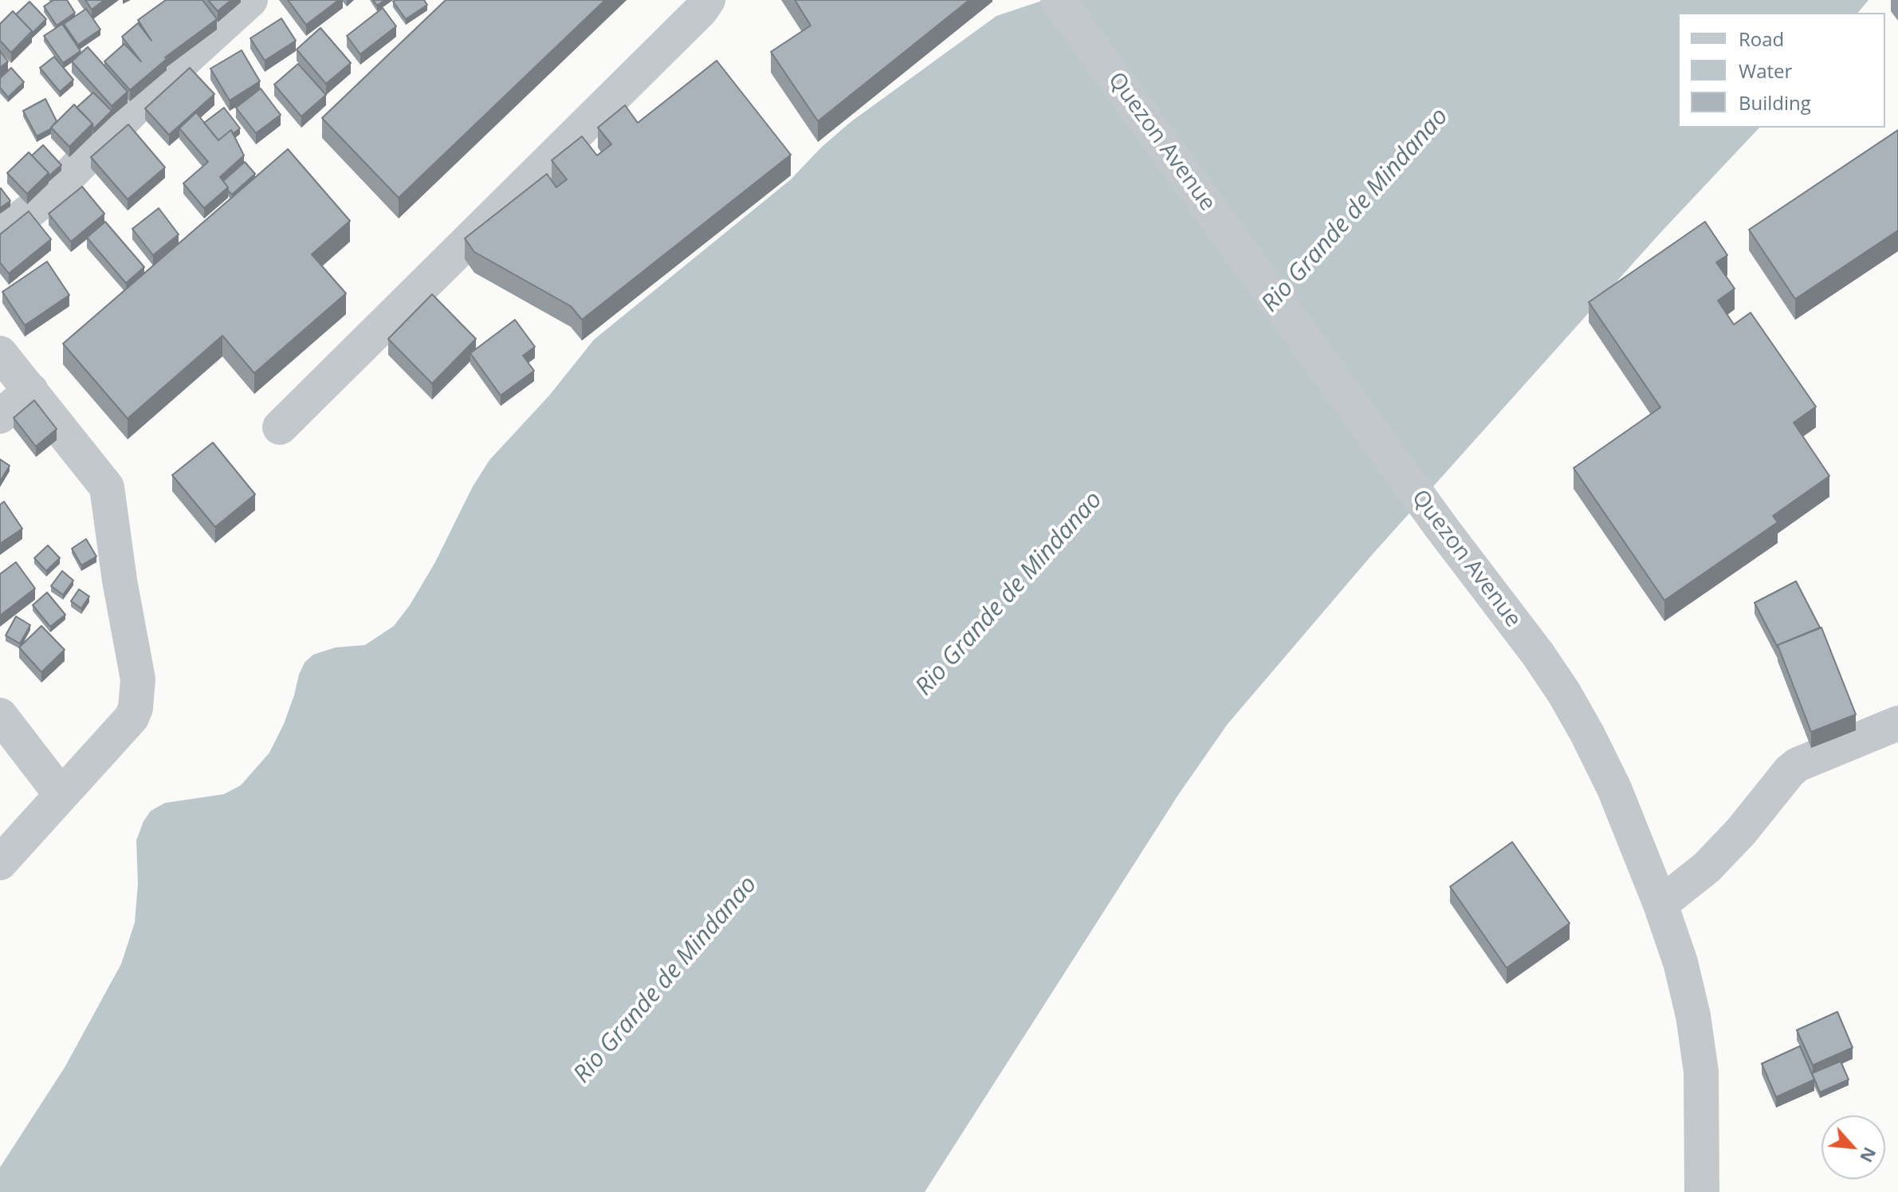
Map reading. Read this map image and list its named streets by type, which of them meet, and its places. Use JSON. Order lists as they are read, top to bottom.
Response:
{
  "streets": {
    "street": ["Quezon Avenue"]
  },
  "water": ["Rio Grande de Mindanao"],
  "legend": ["Road", "Water", "Building"],
  "north": "bottom right"
}
